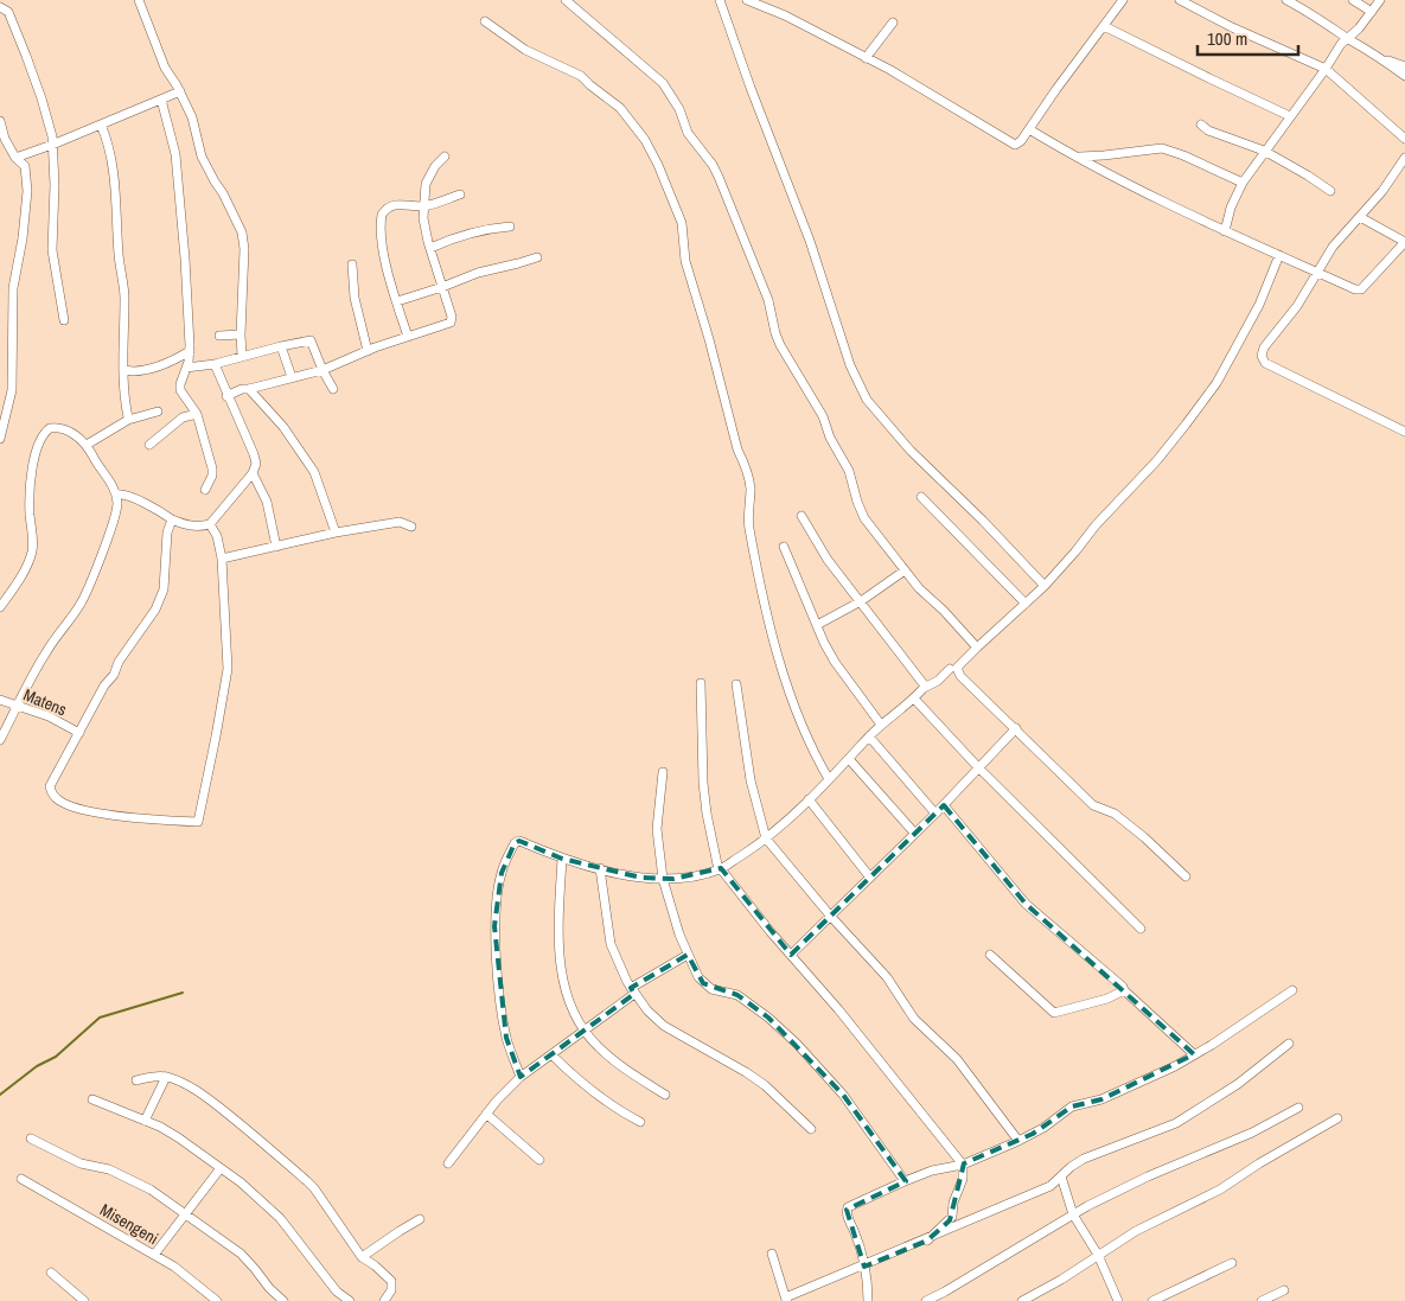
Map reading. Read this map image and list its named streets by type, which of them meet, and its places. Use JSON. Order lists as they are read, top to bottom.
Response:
{
  "streets": {
    "street": ["Matens", "Misengeni"]
  },
  "scale_bar": "100 m"
}
